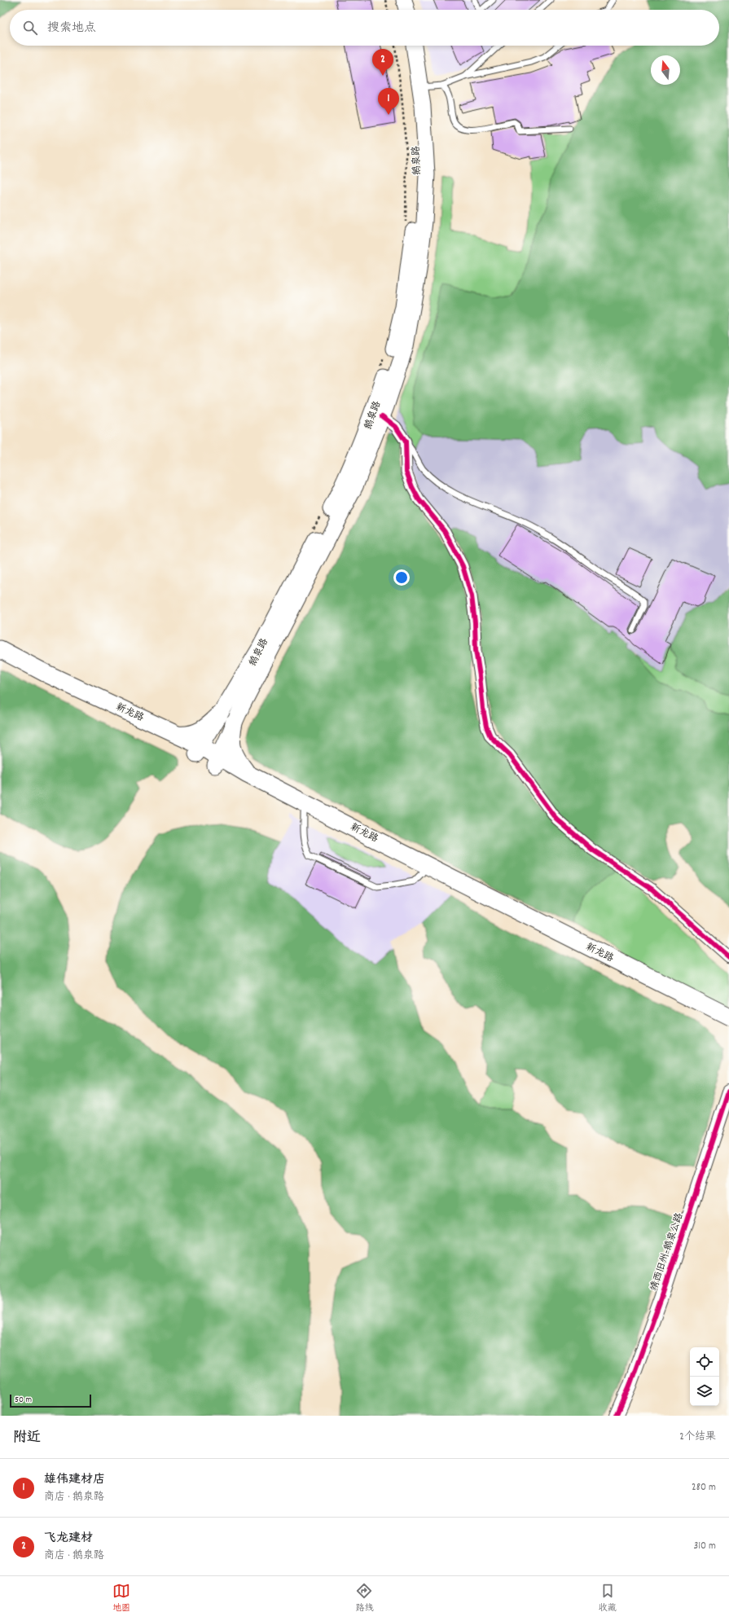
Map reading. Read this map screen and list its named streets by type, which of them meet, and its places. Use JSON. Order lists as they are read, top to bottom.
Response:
{
  "streets": {
    "main road": ["鹅泉路", "新龙路"],
    "street": ["靖西旧州-鹅泉公路"]
  },
  "crossings": [
    ["鹅泉路", "新龙路"]
  ],
  "scale_bar": "50 m",
  "north": "top",
  "page": {
    "search": "搜索地点",
    "pins": ["2", "1"],
    "scale": "50 m",
    "heading": ["附近", "2个结果"],
    "list": [
      {
        "mark": "1",
        "name": "雄伟建材店",
        "note": "商店 · 鹅泉路",
        "value": "280 m"
      },
      {
        "mark": "2",
        "name": "飞龙建材",
        "note": "商店 · 鹅泉路",
        "value": "310 m"
      }
    ],
    "nav": ["地图", "路线", "收藏"]
  }
}
